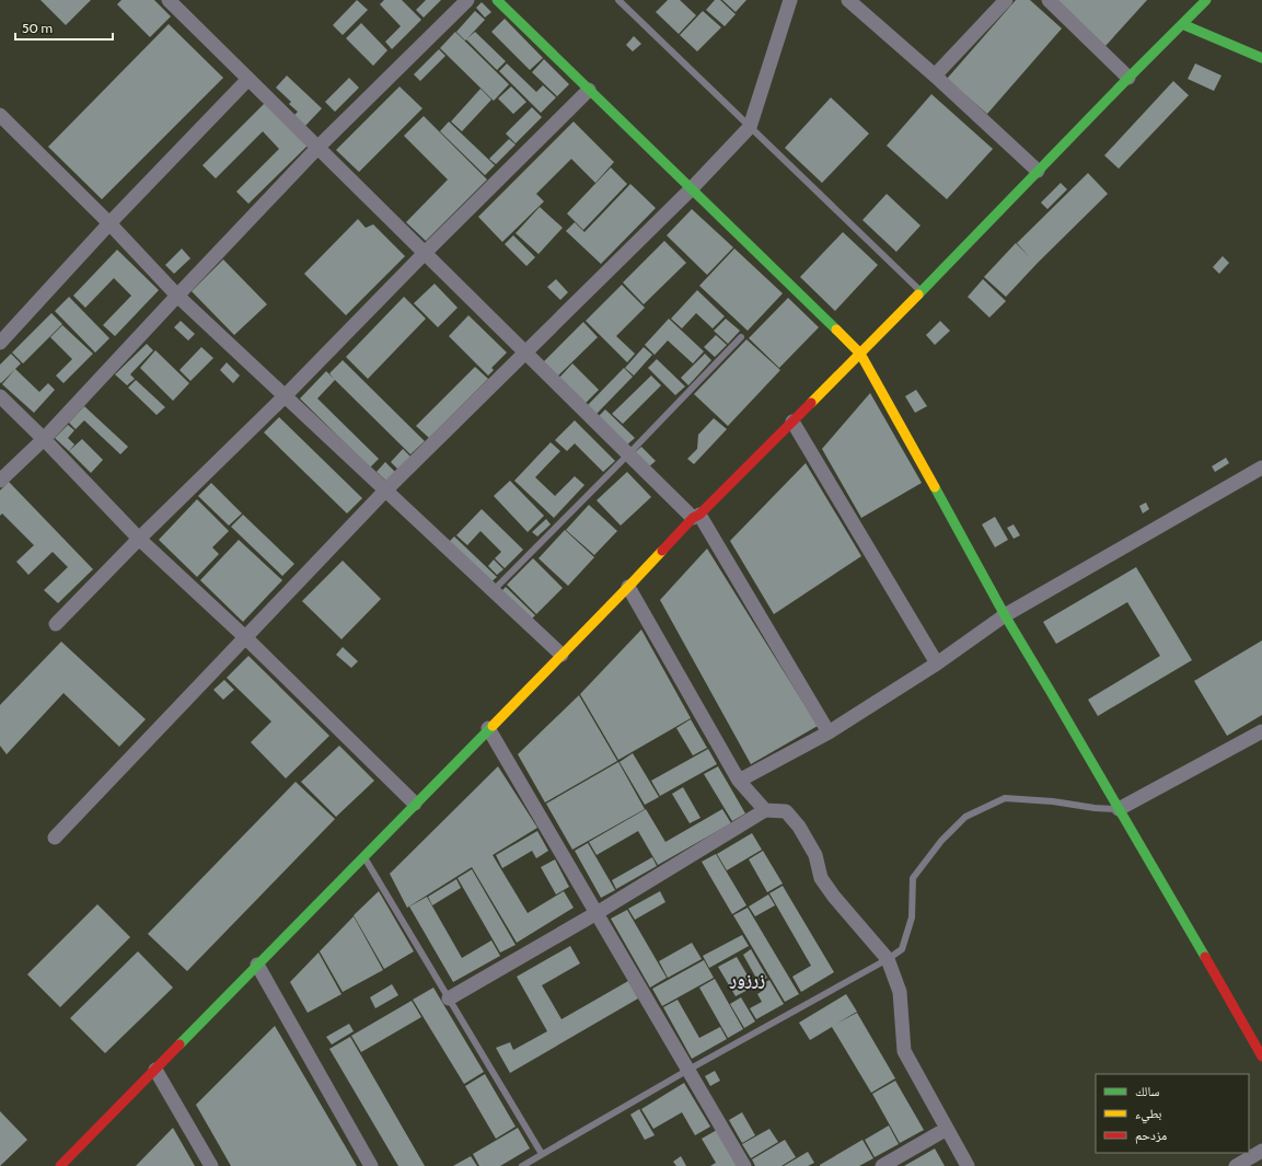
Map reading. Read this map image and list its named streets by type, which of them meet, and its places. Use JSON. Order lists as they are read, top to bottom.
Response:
{
  "districts": ["زرزور"],
  "legend": ["سالك", "بطيء", "مزدحم"],
  "scale_bar": "50 m"
}
